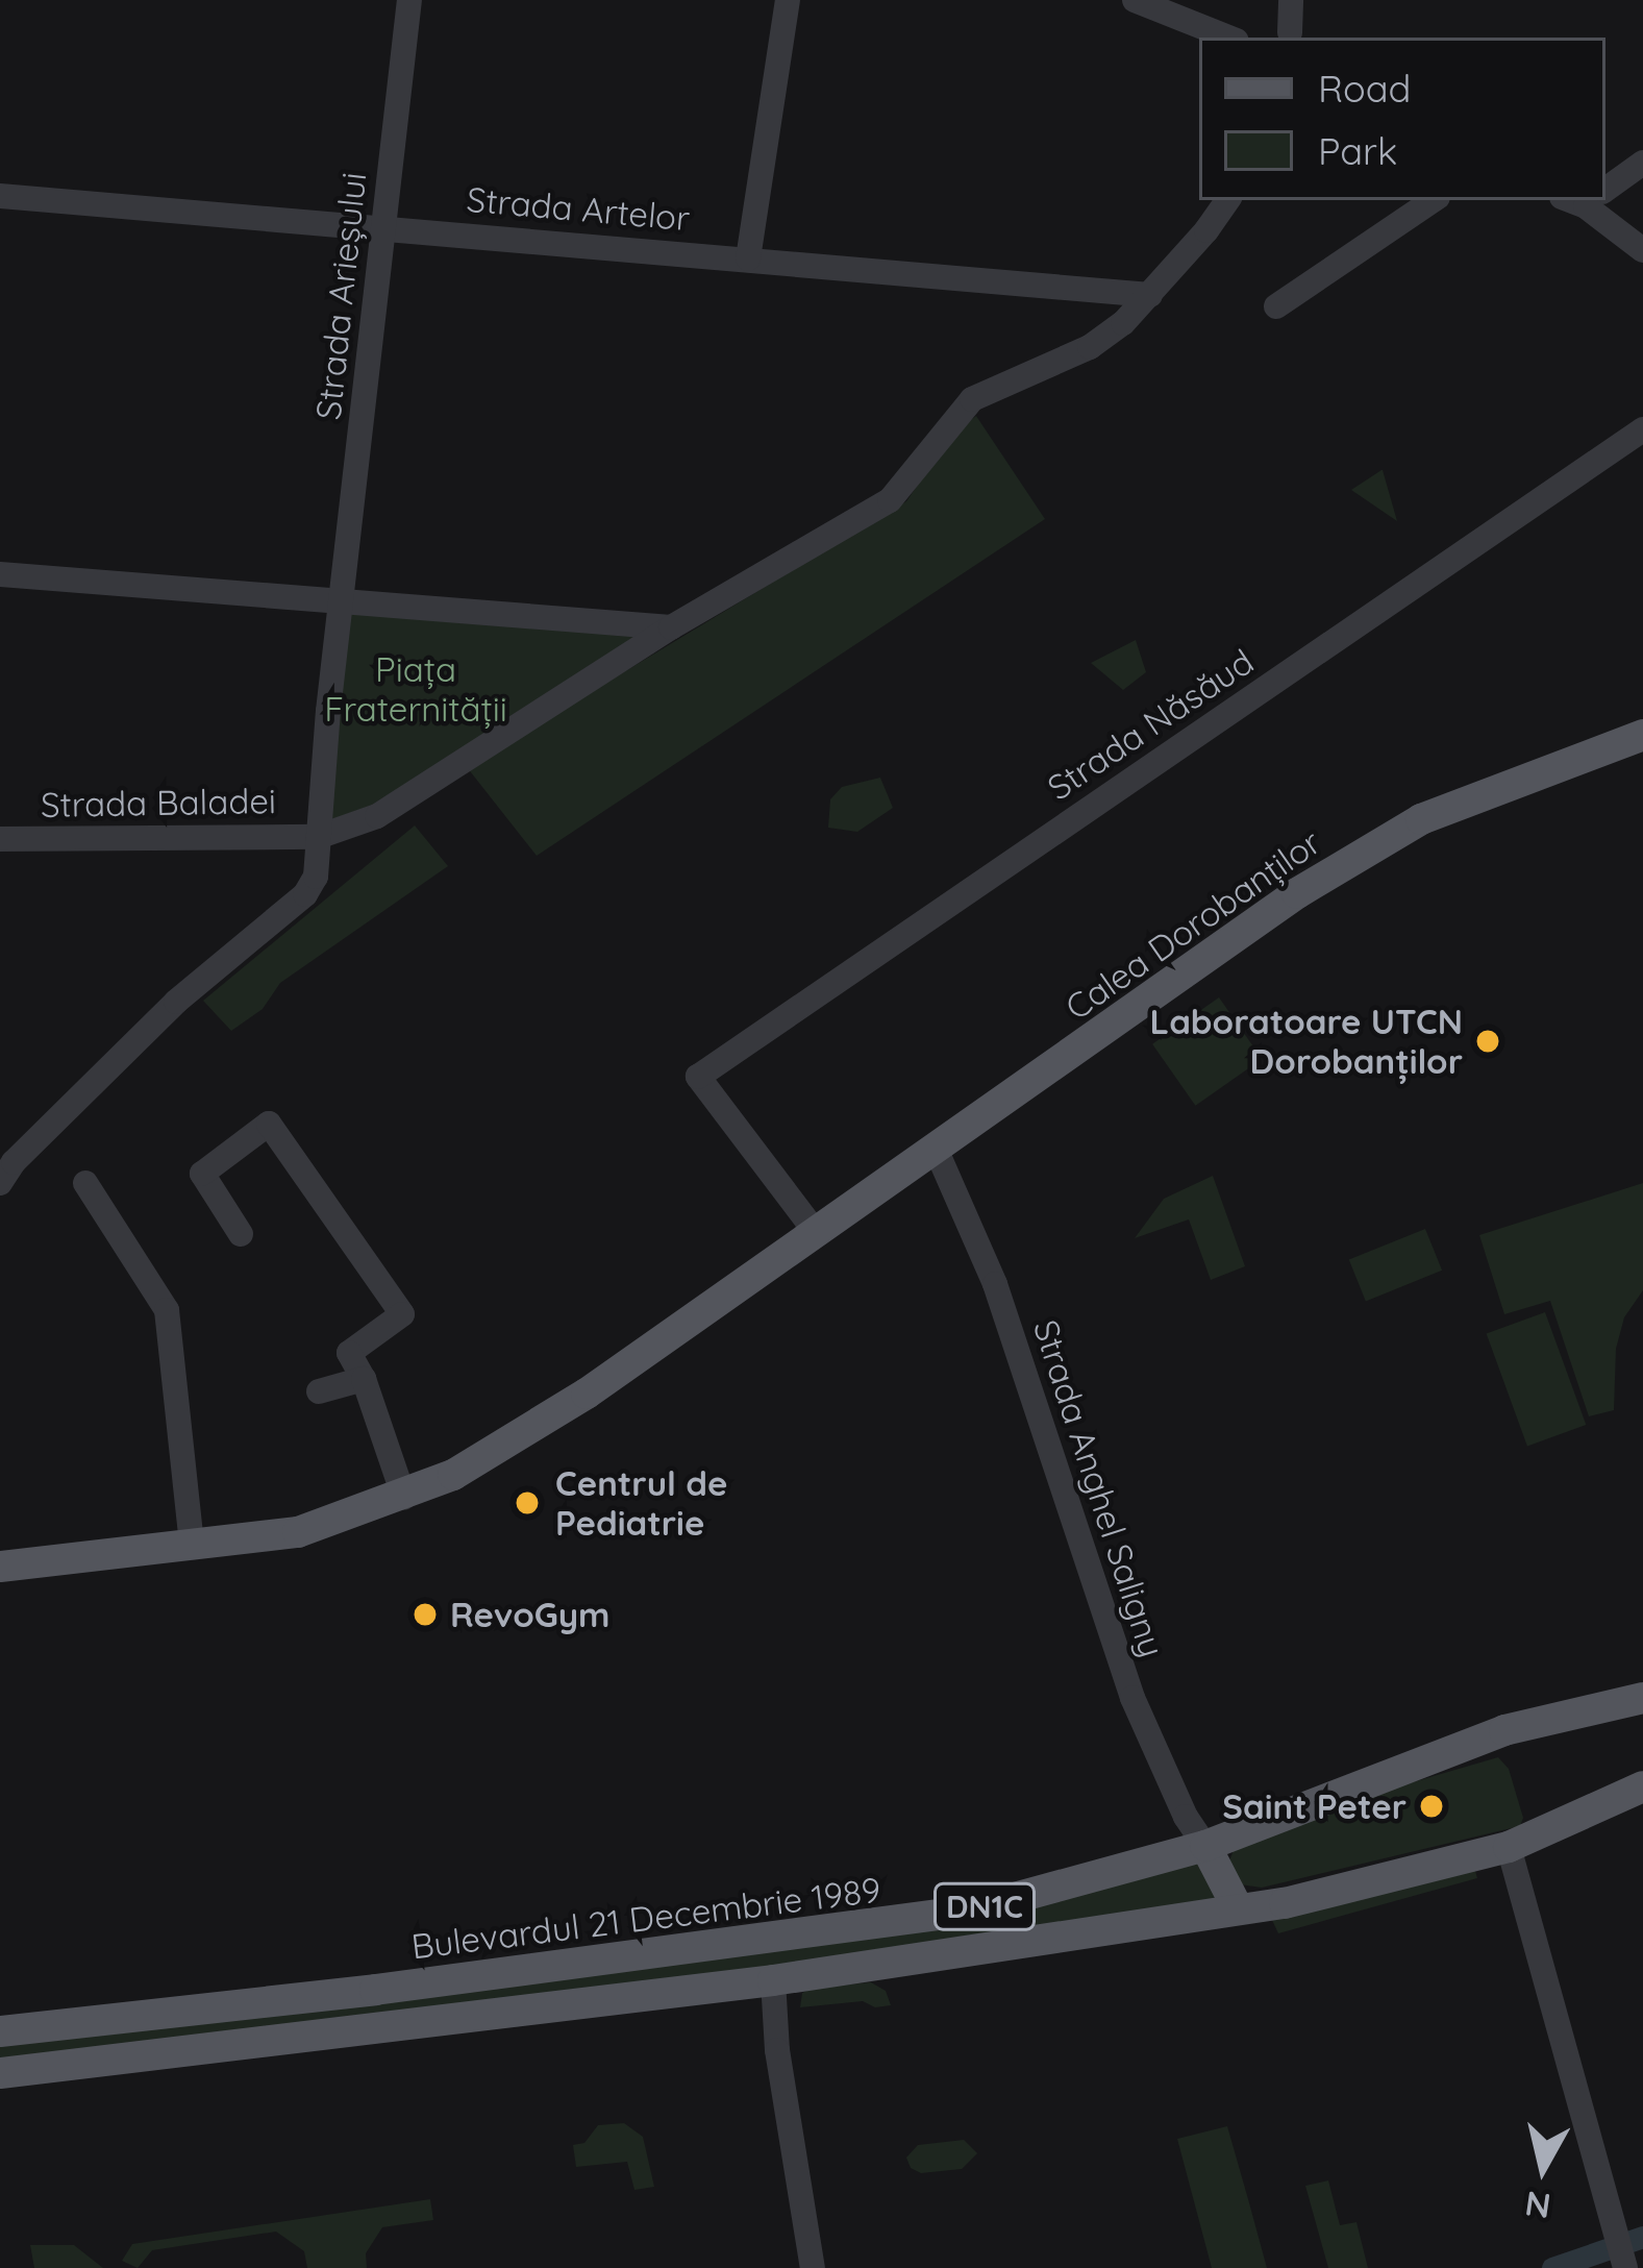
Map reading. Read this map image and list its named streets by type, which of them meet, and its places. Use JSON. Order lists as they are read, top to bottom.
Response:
{
  "streets": {
    "main road": ["Calea Dorobanților", "DN1C", "Bulevardul 21 Decembrie 1989"],
    "street": [
      "Strada Artelor",
      "Strada Arieșului",
      "Strada Năsăud",
      "Strada Baladei",
      "Strada Anghel Saligny"
    ]
  },
  "crossings": [
    ["Strada Artelor", "Strada Arieșului"],
    ["Strada Năsăud", "Calea Dorobanților"],
    ["Calea Dorobanților", "Strada Anghel Saligny"],
    ["Strada Anghel Saligny", "Bulevardul 21 Decembrie 1989"]
  ],
  "parks": ["Piața Fraternității"],
  "places": [
    "Laboratoare UTCN Dorobanților",
    "Centrul de Pediatrie",
    "RevoGym",
    "Saint Peter"
  ],
  "legend": ["Road", "Park"],
  "north": "bottom"
}
